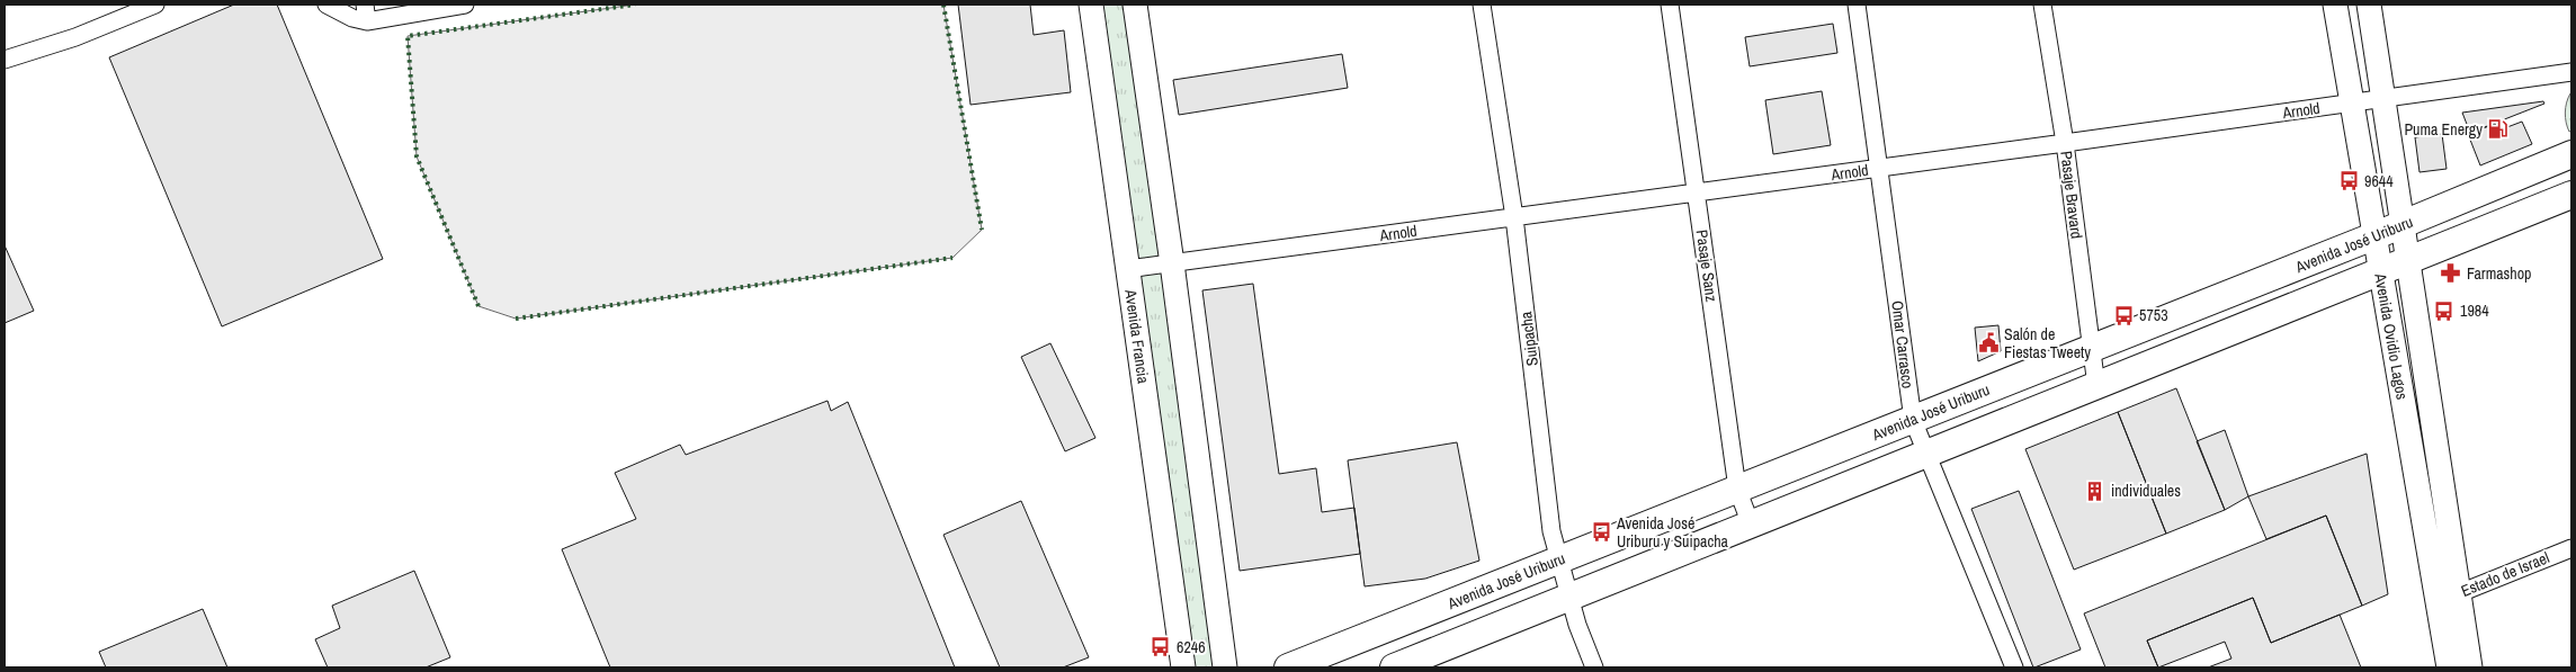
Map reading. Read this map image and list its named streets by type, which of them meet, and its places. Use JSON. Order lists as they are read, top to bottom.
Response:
{
  "streets": {
    "main road": ["Avenida José Uriburu", "Avenida Francia", "Avenida Ovidio Lagos"],
    "street": [
      "Arnold",
      "Pasaje Bravard",
      "Pasaje Sanz",
      "Suipacha",
      "Omar Carrasco",
      "Estado de Israel"
    ]
  },
  "crossings": [
    ["Arnold", "Pasaje Bravard"],
    ["Arnold", "Pasaje Sanz"],
    ["Arnold", "Avenida Francia"],
    ["Arnold", "Avenida Ovidio Lagos"],
    ["Arnold", "Suipacha"],
    ["Arnold", "Omar Carrasco"],
    ["Pasaje Bravard", "Avenida José Uriburu"],
    ["Avenida José Uriburu", "Pasaje Sanz"],
    ["Avenida José Uriburu", "Avenida Ovidio Lagos"],
    ["Avenida José Uriburu", "Suipacha"],
    ["Avenida José Uriburu", "Omar Carrasco"],
    ["Avenida Ovidio Lagos", "Estado de Israel"]
  ],
  "places": {
    "fuel station": ["Puma Energy"],
    "bus stop": [
      "9644",
      "1984",
      "5753",
      "Avenida José Uriburu y Suipacha",
      "6246"
    ],
    "pharmacy": ["Farmashop"],
    "public building": ["Salón de Fiestas Tweety"],
    "building": ["individuales"]
  }
}
